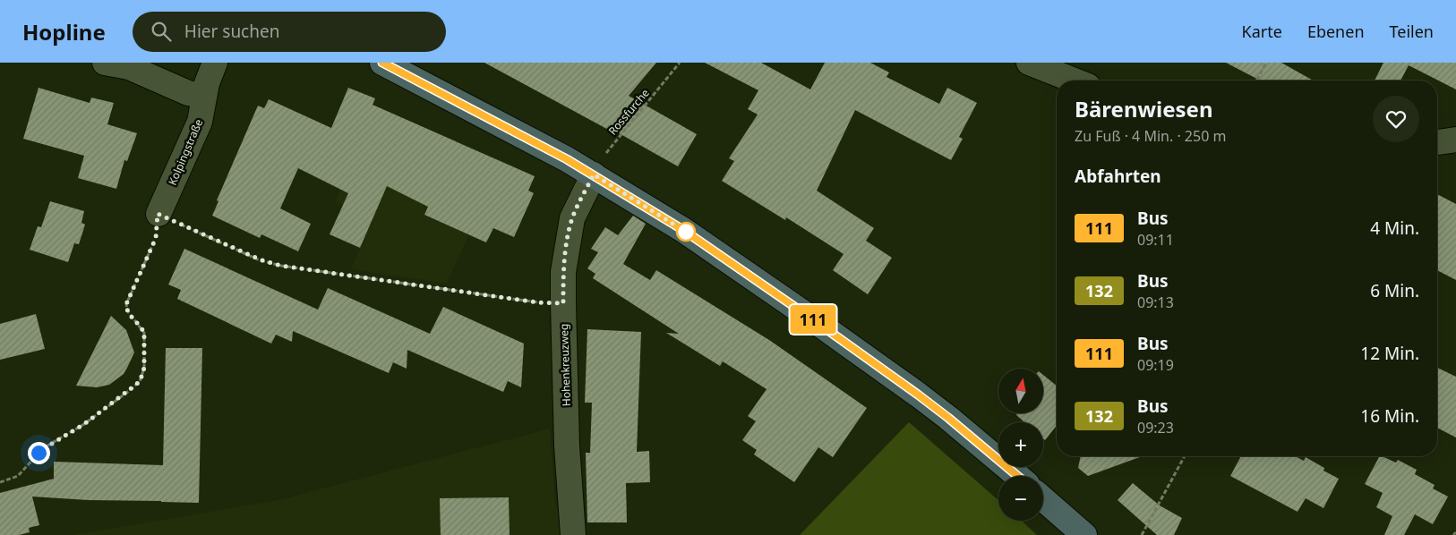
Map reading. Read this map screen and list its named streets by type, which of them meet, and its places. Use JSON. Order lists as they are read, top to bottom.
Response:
{
  "streets": {
    "street": ["Kolpingstraße", "Hohenkreuzweg"],
    "path": ["Rossfurche"]
  },
  "crossings": [
    ["Rossfurche", "Hohenkreuzweg"]
  ],
  "lines": ["bus line 111"],
  "north": "top",
  "page": {
    "header": "Hopline",
    "search": "Hier suchen",
    "nav": ["Karte", "Ebenen", "Teilen"],
    "on_map": "111",
    "heading": [
      ["Bärenwiesen", "Zu Fuß · 4 Min. · 250 m"],
      "Abfahrten"
    ],
    "list": [
      {
        "mark": "111",
        "name": "Bus",
        "note": "09:11",
        "value": "4 Min."
      },
      {
        "mark": "132",
        "name": "Bus",
        "note": "09:13",
        "value": "6 Min."
      },
      {
        "mark": "111",
        "name": "Bus",
        "note": "09:19",
        "value": "12 Min."
      },
      {
        "mark": "132",
        "name": "Bus",
        "note": "09:23",
        "value": "16 Min."
      }
    ],
    "map_buttons": ["+", "−"]
  }
}
